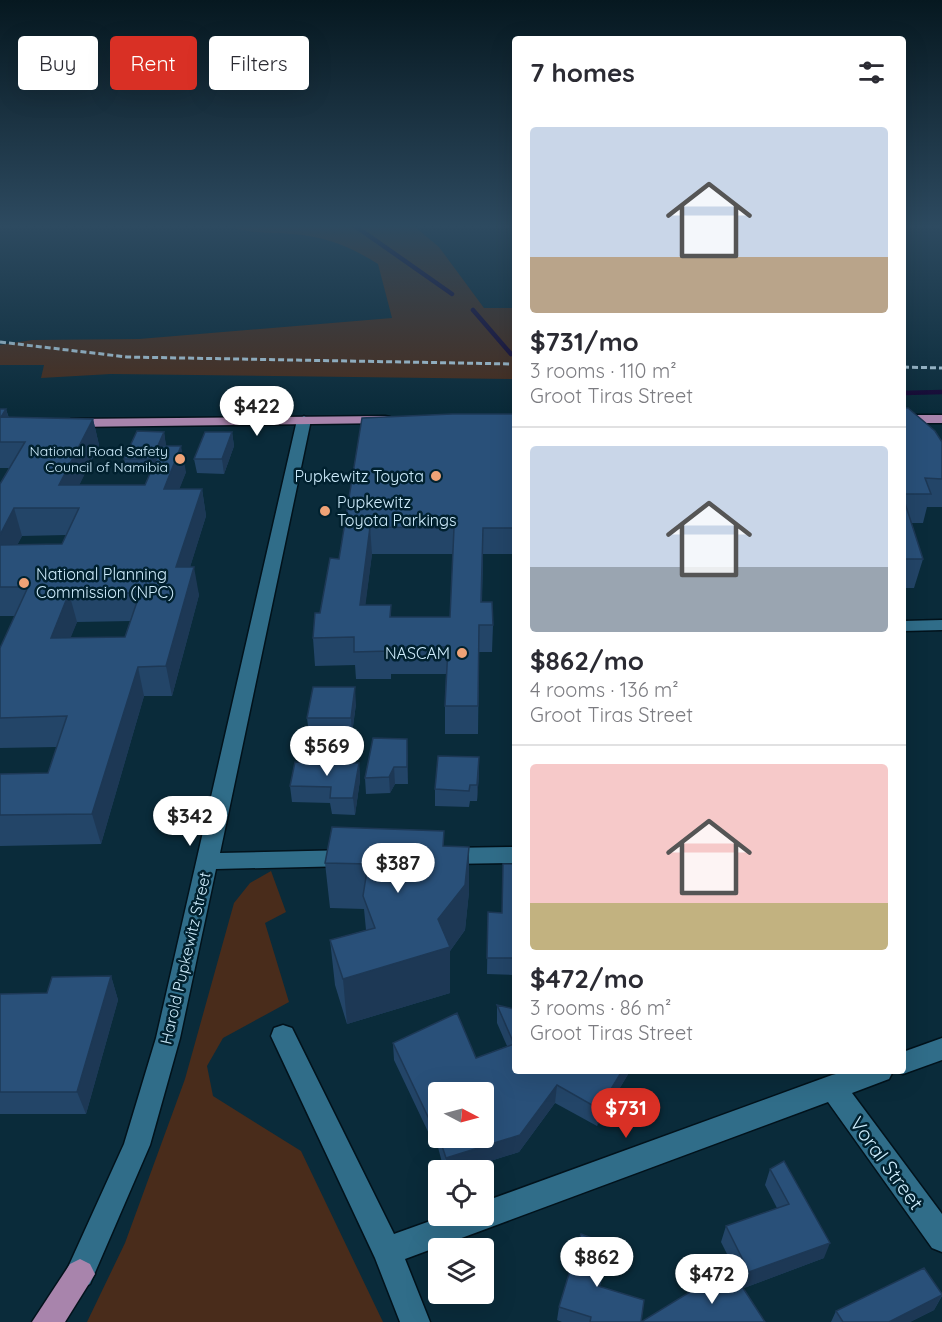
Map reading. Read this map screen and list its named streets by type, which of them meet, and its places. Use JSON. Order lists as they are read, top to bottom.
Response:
{
  "streets": {
    "street": ["Harold Pupkewitz Street", "Voral Street"]
  },
  "places": [
    "National Road Safety Council of Namibia",
    "Pupkewitz Toyota",
    "Pupkewitz Toyota Parkings",
    "National Planning Commission (NPC)",
    "NASCAM"
  ],
  "north": "right",
  "page": {
    "chip": ["Buy", "Rent", "Filters"],
    "heading": "7 homes",
    "list": [
      {
        "name": "$731/mo",
        "note": "3 rooms · 110 m² · Groot Tiras Street"
      },
      {
        "name": "$862/mo",
        "note": "4 rooms · 136 m² · Groot Tiras Street"
      },
      {
        "name": "$472/mo",
        "note": "3 rooms · 86 m² · Groot Tiras Street"
      }
    ],
    "price": [
      "$422",
      "$569",
      "$342",
      "$387",
      "$731",
      "$862",
      "$472"
    ]
  }
}
